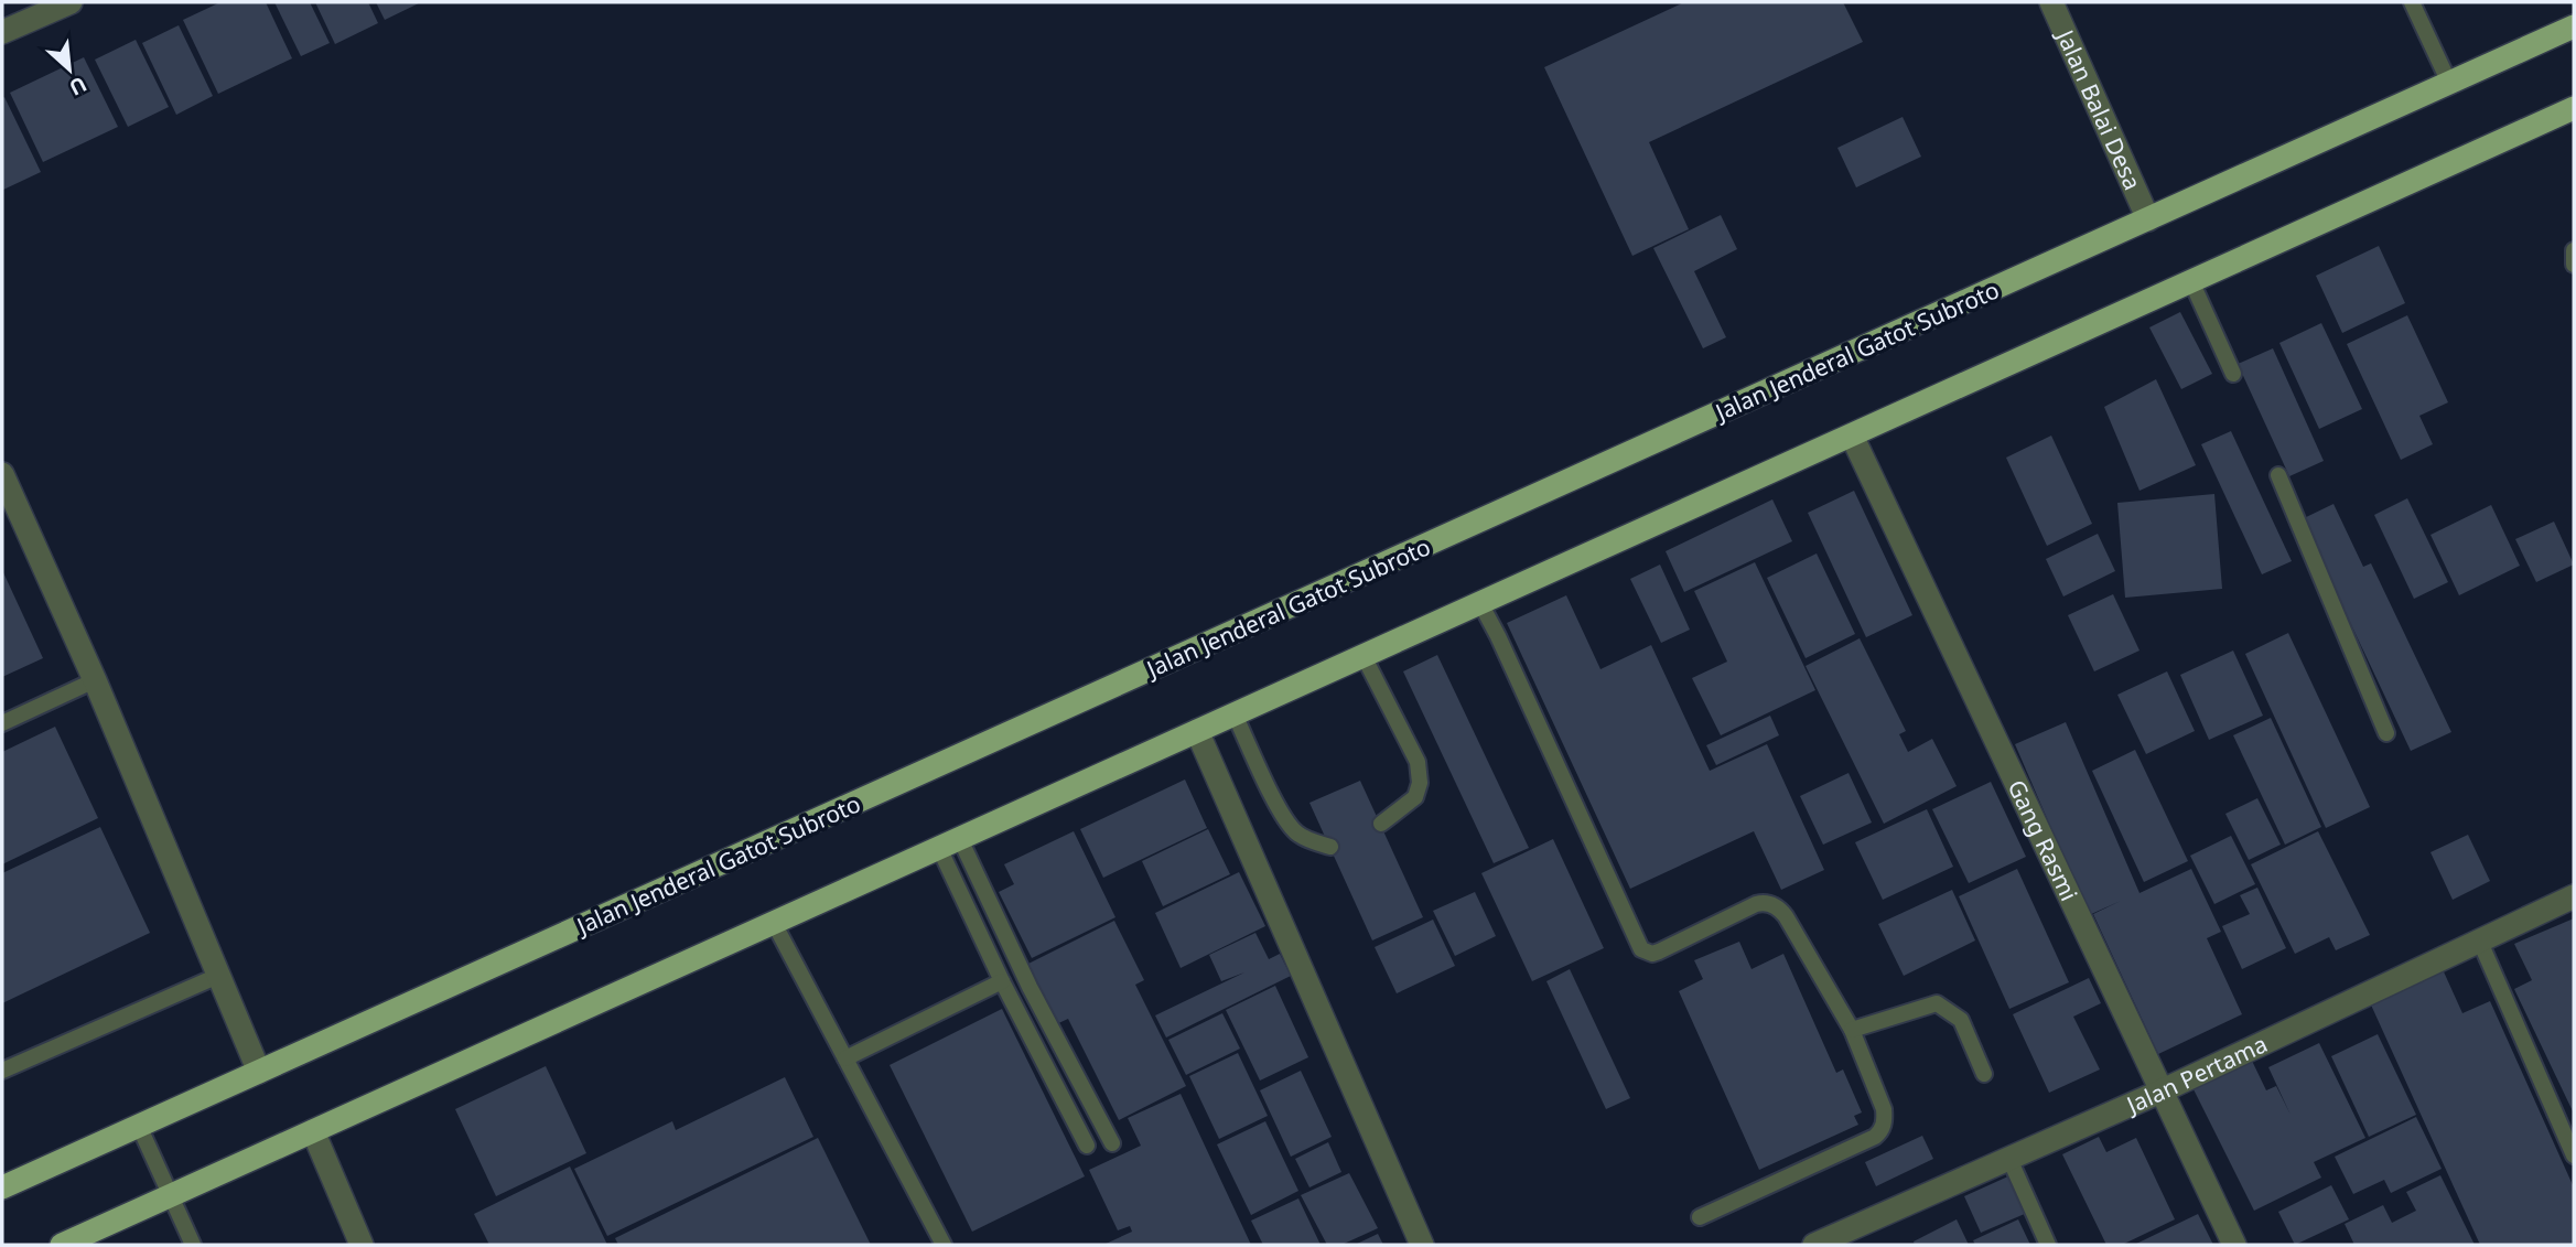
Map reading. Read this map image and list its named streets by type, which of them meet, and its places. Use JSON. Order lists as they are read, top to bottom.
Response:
{
  "streets": {
    "main road": ["Jalan Jenderal Gatot Subroto"],
    "street": ["Jalan Balai Desa", "Gang Rasmi", "Jalan Pertama"]
  },
  "crossings": [
    ["Jalan Balai Desa", "Jalan Jenderal Gatot Subroto"],
    ["Gang Rasmi", "Jalan Pertama"]
  ],
  "north": "bottom right"
}
